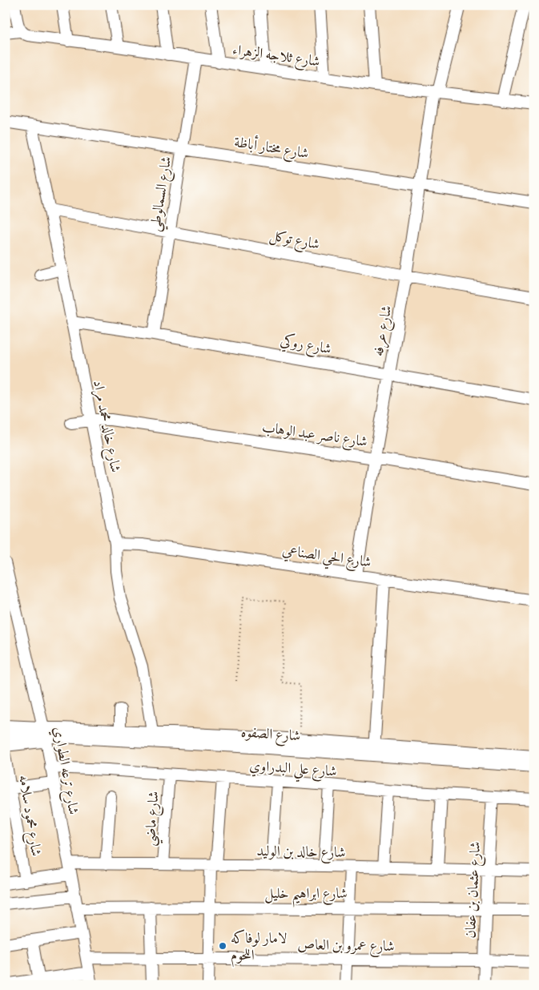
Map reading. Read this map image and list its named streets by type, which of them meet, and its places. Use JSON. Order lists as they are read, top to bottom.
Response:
{
  "streets": {
    "street": [
      "شارع ثلاجه الزهراء",
      "شارع مختار أباظة",
      "شارع السمالوطي",
      "شارع توكل",
      "شارع عرفه",
      "شارع روكي",
      "شارع خالد محمد مراد",
      "شارع ناصر عبد الوهاب",
      "شارع الحي الصناعي",
      "شارع الصفوه",
      "شارع علي البدراوي",
      "شارع ترعه الطواري",
      "شارع محمود سلامه",
      "شارع ماضي",
      "شارع خالد بن الوليد",
      "شارع عثمان بن عفان",
      "شارع ابراهيم خليل",
      "شارع عمرو بن العاص"
    ]
  },
  "crossings": [
    ["شارع ثلاجه الزهراء", "شارع السمالوطي"],
    ["شارع ثلاجه الزهراء", "شارع عرفه"],
    ["شارع مختار أباظة", "شارع السمالوطي"],
    ["شارع مختار أباظة", "شارع عرفه"],
    ["شارع مختار أباظة", "شارع خالد محمد مراد"],
    ["شارع السمالوطي", "شارع توكل"],
    ["شارع السمالوطي", "شارع روكي"],
    ["شارع توكل", "شارع عرفه"],
    ["شارع توكل", "شارع خالد محمد مراد"],
    ["شارع عرفه", "شارع روكي"],
    ["شارع عرفه", "شارع ناصر عبد الوهاب"],
    ["شارع عرفه", "شارع الحي الصناعي"],
    ["شارع روكي", "شارع خالد محمد مراد"],
    ["شارع خالد محمد مراد", "شارع ناصر عبد الوهاب"],
    ["شارع خالد محمد مراد", "شارع الحي الصناعي"],
    ["شارع خالد محمد مراد", "شارع الصفوه"],
    ["شارع الصفوه", "شارع ترعه الطواري"],
    ["شارع علي البدراوي", "شارع ترعه الطواري"],
    ["شارع علي البدراوي", "شارع ماضي"],
    ["شارع علي البدراوي", "شارع عثمان بن عفان"],
    ["شارع ترعه الطواري", "شارع خالد بن الوليد"],
    ["شارع ترعه الطواري", "شارع ابراهيم خليل"],
    ["شارع ترعه الطواري", "شارع عمرو بن العاص"],
    ["شارع ماضي", "شارع خالد بن الوليد"],
    ["شارع خالد بن الوليد", "شارع عثمان بن عفان"],
    ["شارع عثمان بن عفان", "شارع ابراهيم خليل"],
    ["شارع عثمان بن عفان", "شارع عمرو بن العاص"]
  ],
  "places": ["لامار لوفاكه اللحوم"]
}
